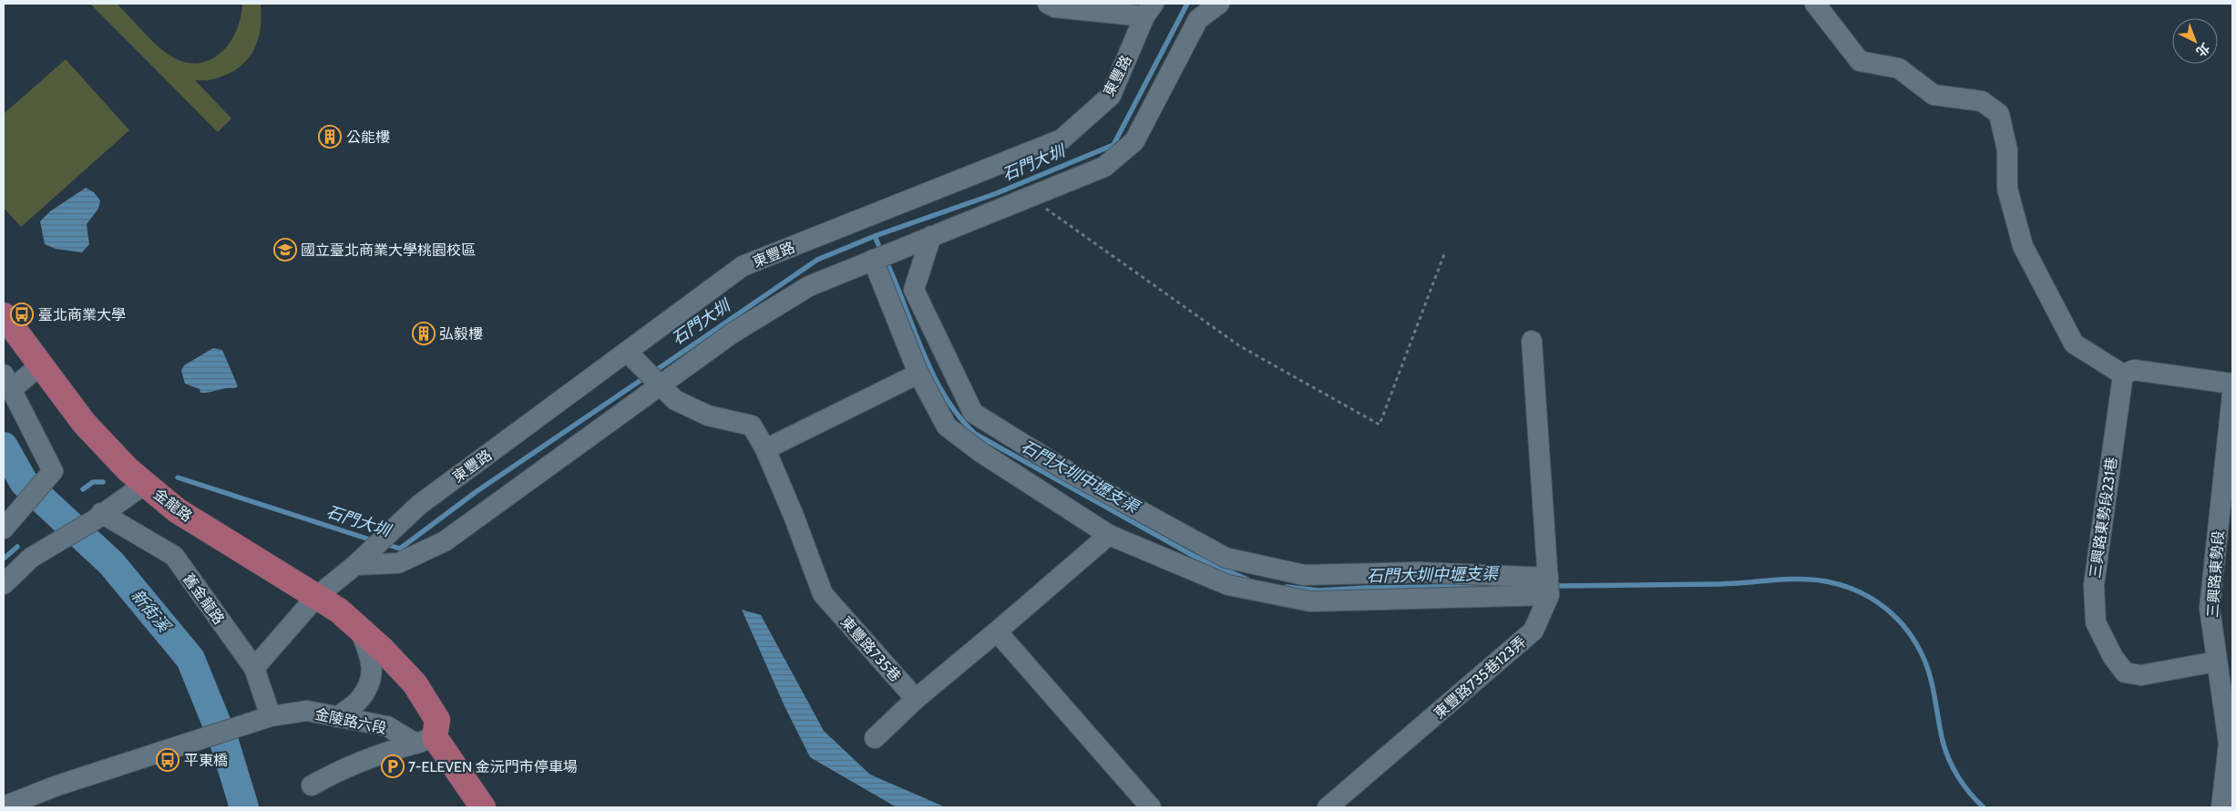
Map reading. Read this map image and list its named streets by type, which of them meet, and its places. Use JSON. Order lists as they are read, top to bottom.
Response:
{
  "streets": {
    "main road": ["金龍路"],
    "street": [
      "東豐路",
      "三興路東勢段231巷",
      "三興路東勢段",
      "舊金龍路",
      "東豐路735巷",
      "東豐路735巷123弄",
      "金陵路六段"
    ]
  },
  "crossings": [
    ["東豐路", "東豐路735巷"],
    ["金龍路", "舊金龍路"],
    ["金龍路", "金陵路六段"],
    ["三興路東勢段231巷", "三興路東勢段"],
    ["舊金龍路", "金陵路六段"]
  ],
  "water": ["石門大圳", "石門大圳中壢支渠", "新街溪"],
  "places": {
    "building": ["公能樓", "弘毅樓"],
    "school or university": ["國立臺北商業大學桃園校區"],
    "bus stop": ["臺北商業大學", "平東橋"],
    "parking": ["7-ELEVEN 金沅門市停車場"]
  },
  "north": "bottom right"
}
